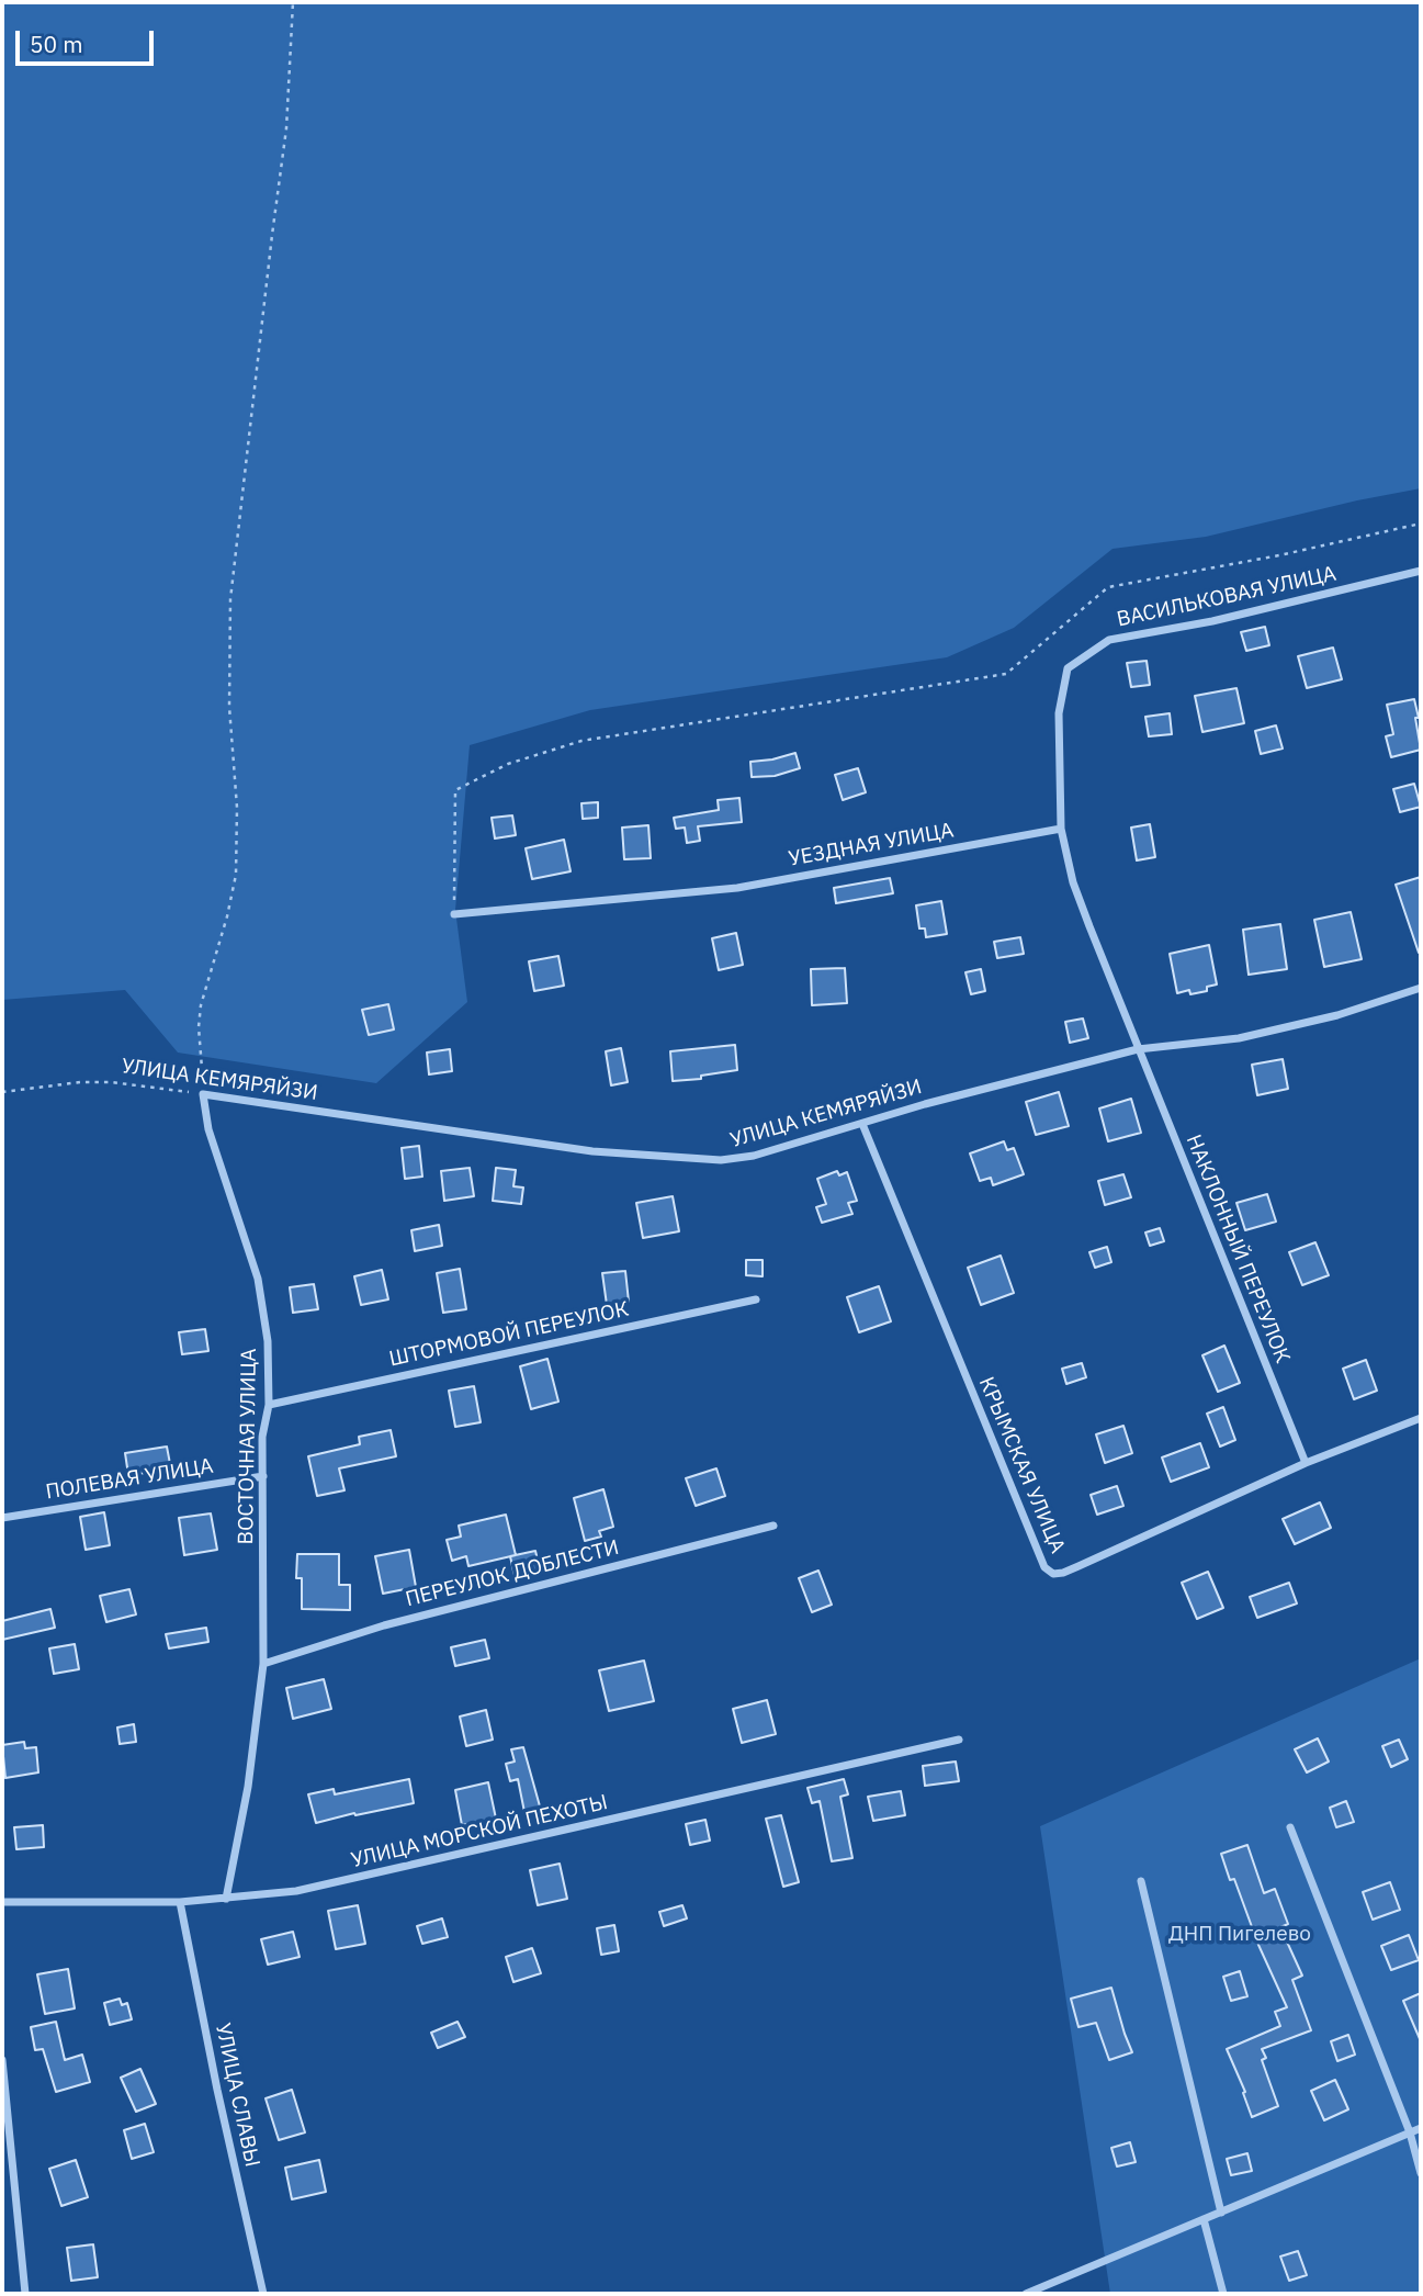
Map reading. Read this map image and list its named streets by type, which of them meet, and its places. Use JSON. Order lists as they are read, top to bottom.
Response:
{
  "streets": {
    "street": [
      "ВАСИЛЬКОВАЯ УЛИЦА",
      "УЕЗДНАЯ УЛИЦА",
      "УЛИЦА КЕМЯРЯЙЗИ",
      "НАКЛОННЫЙ ПЕРЕУЛОК",
      "ШТОРМОВОЙ ПЕРЕУЛОК",
      "ВОСТОЧНАЯ УЛИЦА",
      "КРЫМСКАЯ УЛИЦА",
      "ПОЛЕВАЯ УЛИЦА",
      "ПЕРЕУЛОК ДОБЛЕСТИ",
      "УЛИЦА МОРСКОЙ ПЕХОТЫ",
      "УЛИЦА СЛАВЫ"
    ]
  },
  "crossings": [
    ["ВАСИЛЬКОВАЯ УЛИЦА", "УЕЗДНАЯ УЛИЦА"],
    ["УЛИЦА КЕМЯРЯЙЗИ", "НАКЛОННЫЙ ПЕРЕУЛОК"],
    ["УЛИЦА КЕМЯРЯЙЗИ", "ВОСТОЧНАЯ УЛИЦА"],
    ["УЛИЦА КЕМЯРЯЙЗИ", "КРЫМСКАЯ УЛИЦА"],
    ["НАКЛОННЫЙ ПЕРЕУЛОК", "КРЫМСКАЯ УЛИЦА"],
    ["ШТОРМОВОЙ ПЕРЕУЛОК", "ВОСТОЧНАЯ УЛИЦА"],
    ["ВОСТОЧНАЯ УЛИЦА", "ПОЛЕВАЯ УЛИЦА"],
    ["ВОСТОЧНАЯ УЛИЦА", "ПЕРЕУЛОК ДОБЛЕСТИ"],
    ["ВОСТОЧНАЯ УЛИЦА", "УЛИЦА МОРСКОЙ ПЕХОТЫ"],
    ["УЛИЦА МОРСКОЙ ПЕХОТЫ", "УЛИЦА СЛАВЫ"]
  ],
  "parks": ["ДНП Пигелево"],
  "scale_bar": "50 m"
}
